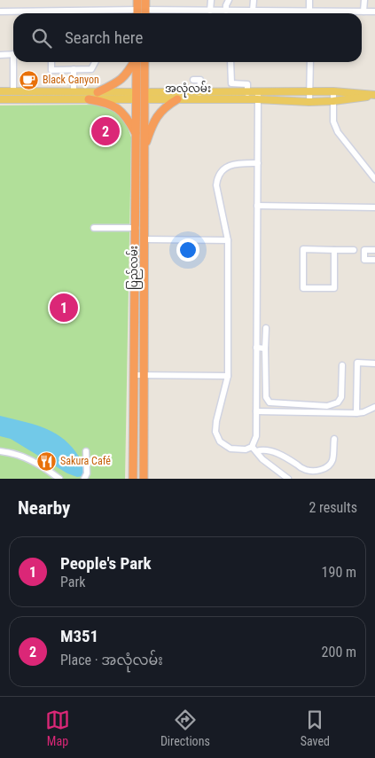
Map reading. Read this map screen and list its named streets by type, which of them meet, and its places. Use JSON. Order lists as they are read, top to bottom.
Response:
{
  "streets": {
    "highway": ["ပြည်လမ်း"],
    "main road": ["အလုံလမ်း"]
  },
  "crossings": [
    ["အလုံလမ်း", "ပြည်လမ်း"]
  ],
  "places": {
    "cafe": ["Black Canyon"],
    "restaurant": ["Sakura Café"]
  },
  "page": {
    "search": "Search here",
    "pins": ["2", "1"],
    "heading": ["Nearby", "2 results"],
    "list": [
      {
        "mark": "1",
        "name": "People's Park",
        "note": "Park",
        "value": "190 m"
      },
      {
        "mark": "2",
        "name": "M351",
        "note": "Place · အလုံလမ်း",
        "value": "200 m"
      }
    ],
    "nav": ["Map", "Directions", "Saved"]
  }
}
